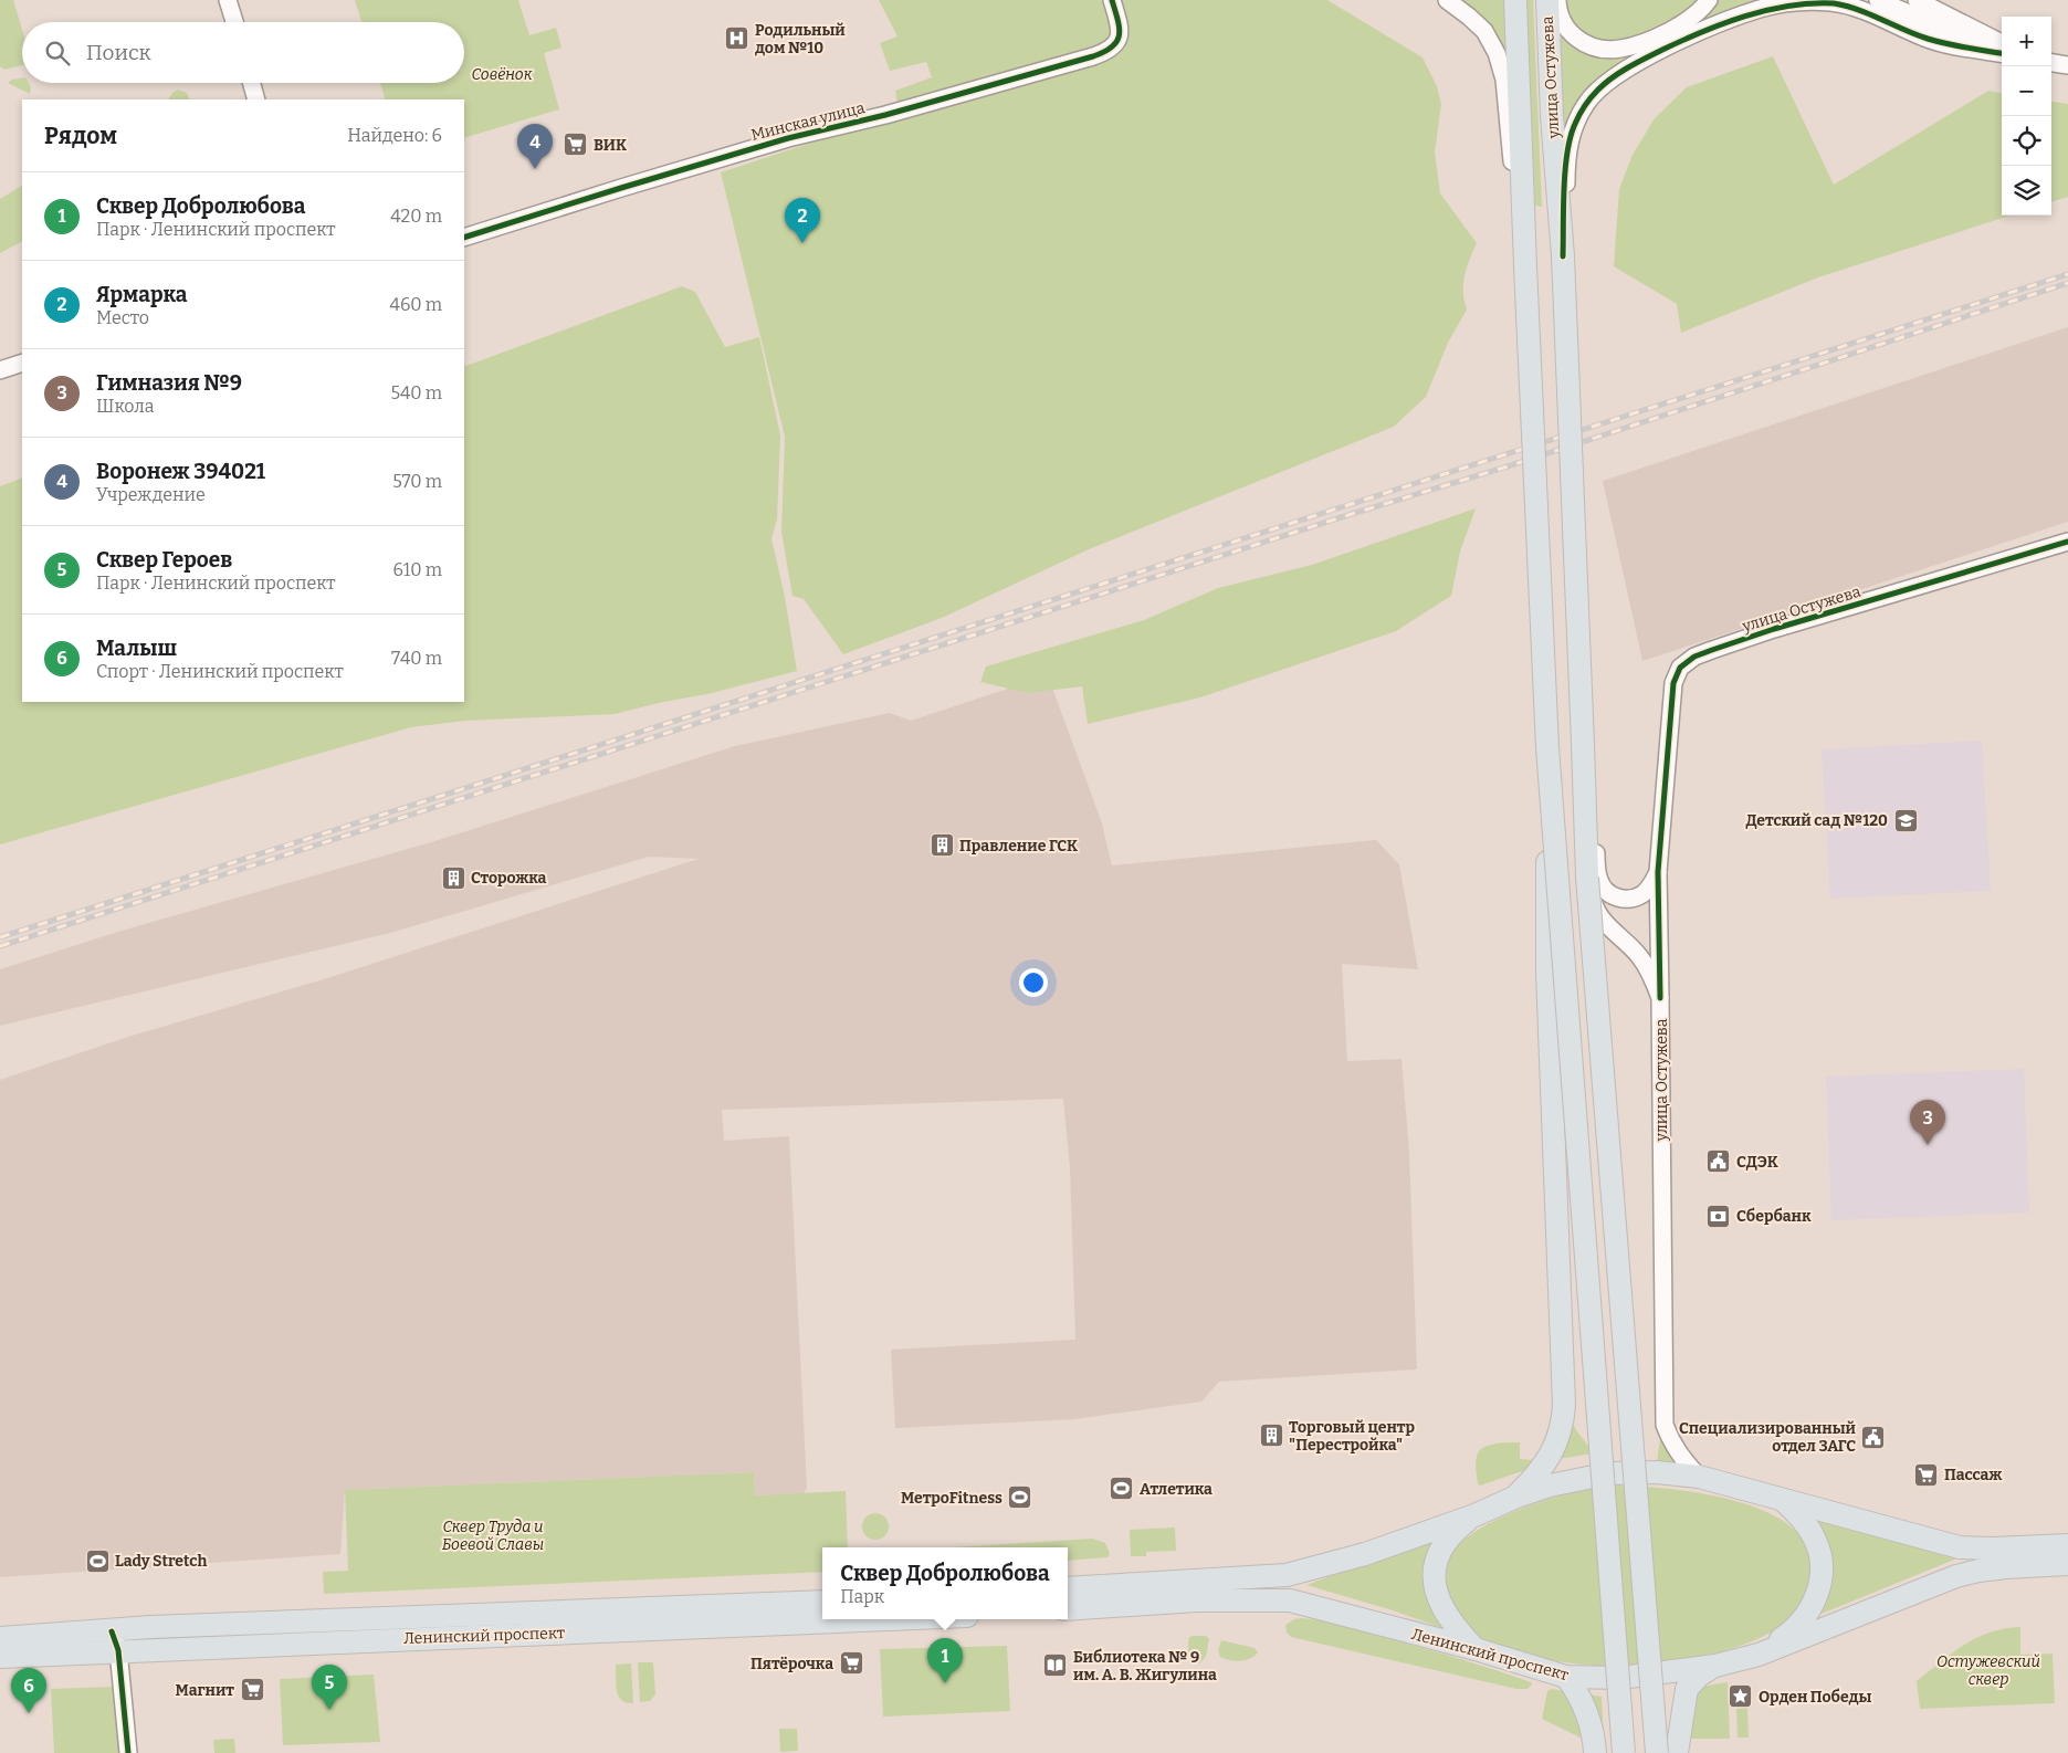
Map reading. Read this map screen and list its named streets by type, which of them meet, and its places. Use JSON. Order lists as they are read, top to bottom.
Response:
{
  "streets": {
    "main road": ["улица Остужева", "Ленинский проспект"],
    "street": ["Минская улица"]
  },
  "parks": ["Совёнок", "Сквер Труда и Боевой Славы", "Остужевский сквер"],
  "places": {
    "hospital": ["Родильный дом №10"],
    "supermarket": [
      "ВИК",
      "Пассаж",
      "Пятёрочка",
      "Магнит"
    ],
    "school or university": ["Детский сад №120"],
    "building": ["Правление ГСК", "Сторожка", "Торговый центр \"Перестройка\""],
    "public building": ["СДЭК", "Специализированный отдел ЗАГС"],
    "bank": ["Сбербанк"],
    "sports": ["Атлетика", "МетроFitness", "Lady Stretch"],
    "library": ["Библиотека № 9 им. А. В. Жигулина"],
    "place": ["Орден Победы"]
  },
  "page": {
    "map_buttons": ["+", "−"],
    "search": "Поиск",
    "heading": ["Рядом", "Найдено: 6"],
    "pins": [
      "4",
      "2",
      "3",
      "1",
      "5",
      "6"
    ],
    "list": [
      {
        "mark": "1",
        "name": "Сквер Добролюбова",
        "note": "Парк · Ленинский проспект",
        "value": "420 m"
      },
      {
        "mark": "2",
        "name": "Ярмарка",
        "note": "Место",
        "value": "460 m"
      },
      {
        "mark": "3",
        "name": "Гимназия №9",
        "note": "Школа",
        "value": "540 m"
      },
      {
        "mark": "4",
        "name": "Воронеж 394021",
        "note": "Учреждение",
        "value": "570 m"
      },
      {
        "mark": "5",
        "name": "Сквер Героев",
        "note": "Парк · Ленинский проспект",
        "value": "610 m"
      },
      {
        "mark": "6",
        "name": "Малыш",
        "note": "Спорт · Ленинский проспект",
        "value": "740 m"
      }
    ],
    "popup": ["Сквер Добролюбова", "Парк"]
  }
}
